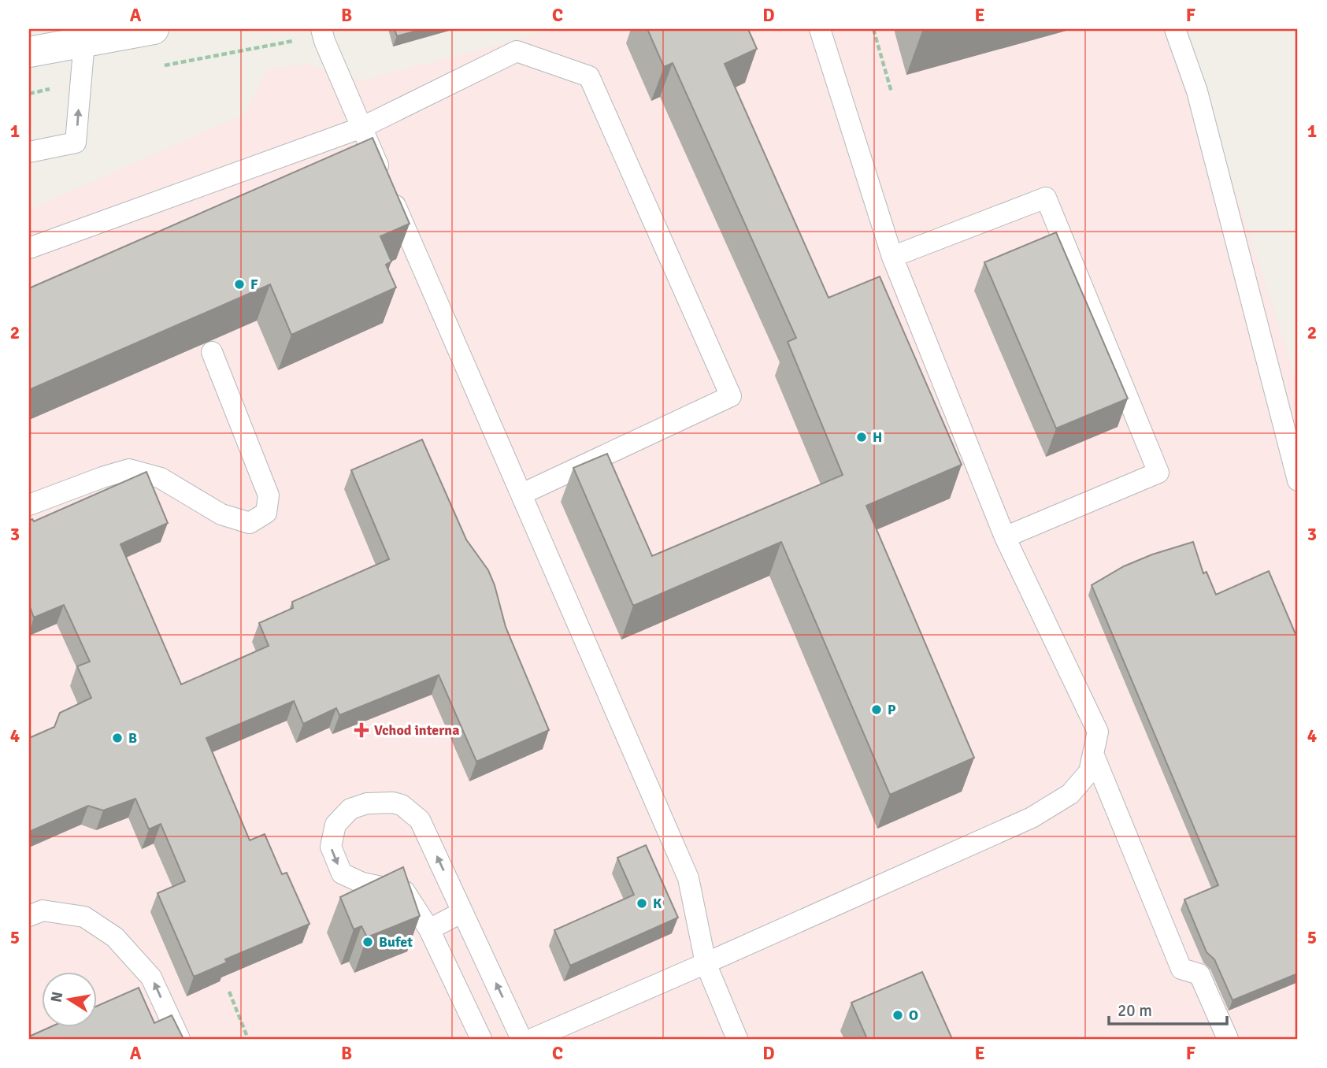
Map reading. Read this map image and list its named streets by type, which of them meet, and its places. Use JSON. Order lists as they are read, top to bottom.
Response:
{
  "places": {
    "other": [
      "F",
      "H",
      "P",
      "B",
      "K",
      "Bufet",
      "O"
    ],
    "health": ["Vchod interna"]
  },
  "scale_bar": "20 m",
  "north": "left",
  "grid": {
    "columns": [
      "A",
      "B",
      "C",
      "D",
      "E",
      "F"
    ],
    "rows": [
      "1",
      "2",
      "3",
      "4",
      "5"
    ]
  }
}
